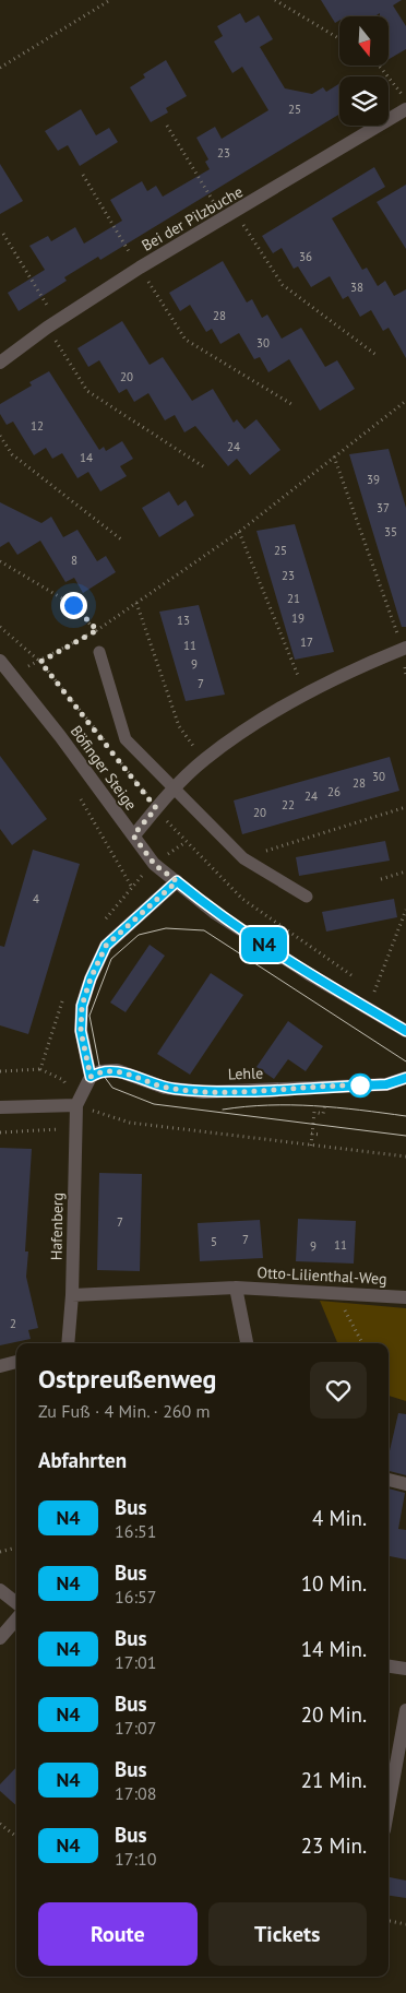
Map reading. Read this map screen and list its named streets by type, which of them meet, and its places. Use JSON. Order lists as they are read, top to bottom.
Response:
{
  "streets": {
    "street": [
      "Bei der Pilzbuche",
      "Böfinger Steige",
      "Lehle",
      "Hafenberg",
      "Otto-Lilienthal-Weg"
    ]
  },
  "crossings": [
    ["Hafenberg", "Otto-Lilienthal-Weg"]
  ],
  "lines": ["bus line N4"],
  "house_numbers": [
    "25",
    "23",
    "36",
    "38",
    "28",
    "30",
    "20",
    "12",
    "24",
    "14",
    "39",
    "37",
    "35",
    "25",
    "8",
    "23",
    "21",
    "19",
    "13",
    "17",
    "11",
    "9",
    "7",
    "30",
    "28",
    "26",
    "24",
    "22",
    "20",
    "4",
    "7",
    "7",
    "5",
    "11",
    "9",
    "2"
  ],
  "north": "bottom",
  "page": {
    "on_map": "N4",
    "heading": [
      ["Ostpreußenweg", "Zu Fuß · 4 Min. · 260 m"],
      "Abfahrten"
    ],
    "list": [
      {
        "mark": "N4",
        "name": "Bus",
        "note": "16:51",
        "value": "4 Min."
      },
      {
        "mark": "N4",
        "name": "Bus",
        "note": "16:57",
        "value": "10 Min."
      },
      {
        "mark": "N4",
        "name": "Bus",
        "note": "17:01",
        "value": "14 Min."
      },
      {
        "mark": "N4",
        "name": "Bus",
        "note": "17:07",
        "value": "20 Min."
      },
      {
        "mark": "N4",
        "name": "Bus",
        "note": "17:08",
        "value": "21 Min."
      },
      {
        "mark": "N4",
        "name": "Bus",
        "note": "17:10",
        "value": "23 Min."
      }
    ],
    "buttons": ["Route", "Tickets"]
  }
}
